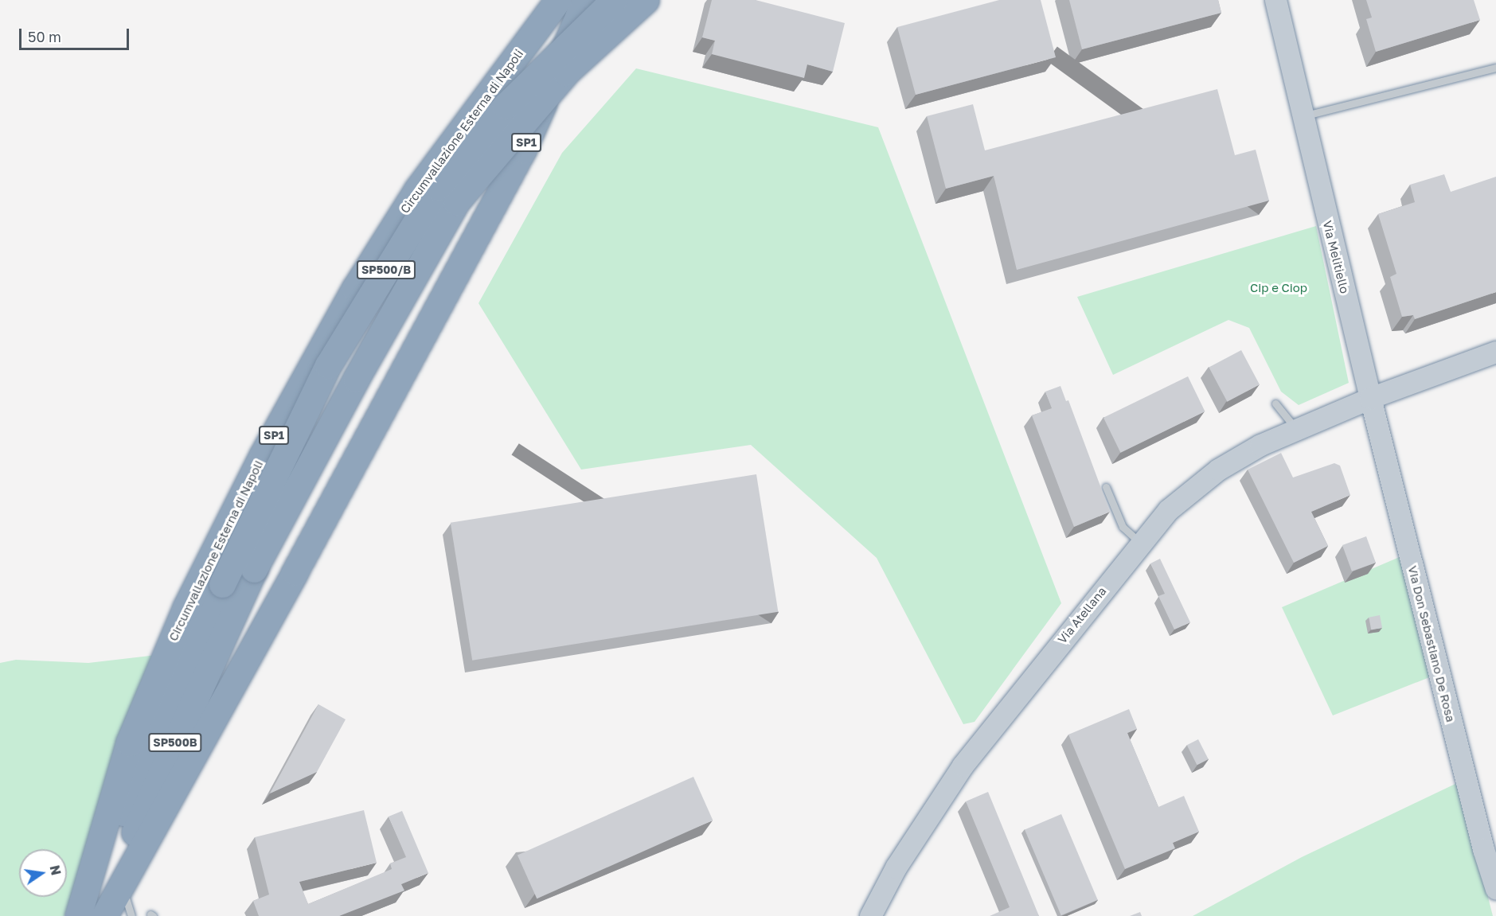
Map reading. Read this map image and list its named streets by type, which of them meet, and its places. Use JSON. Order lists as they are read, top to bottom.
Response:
{
  "streets": {
    "highway": [
      "Circumvallazione Esterna di Napoli",
      "SP1",
      "SP500/B",
      "SP500B"
    ],
    "street": ["Via Melitiello", "Via Atellana", "Via Don Sebastiano De Rosa"]
  },
  "crossings": [
    ["Circumvallazione Esterna di Napoli", "SP500B"],
    ["Via Melitiello", "Via Atellana"],
    ["Via Melitiello", "Via Don Sebastiano De Rosa"],
    ["SP500/B", "SP500B"],
    ["Via Atellana", "Via Don Sebastiano De Rosa"]
  ],
  "parks": ["Cip e Ciop"],
  "scale_bar": "50 m",
  "north": "right"
}
